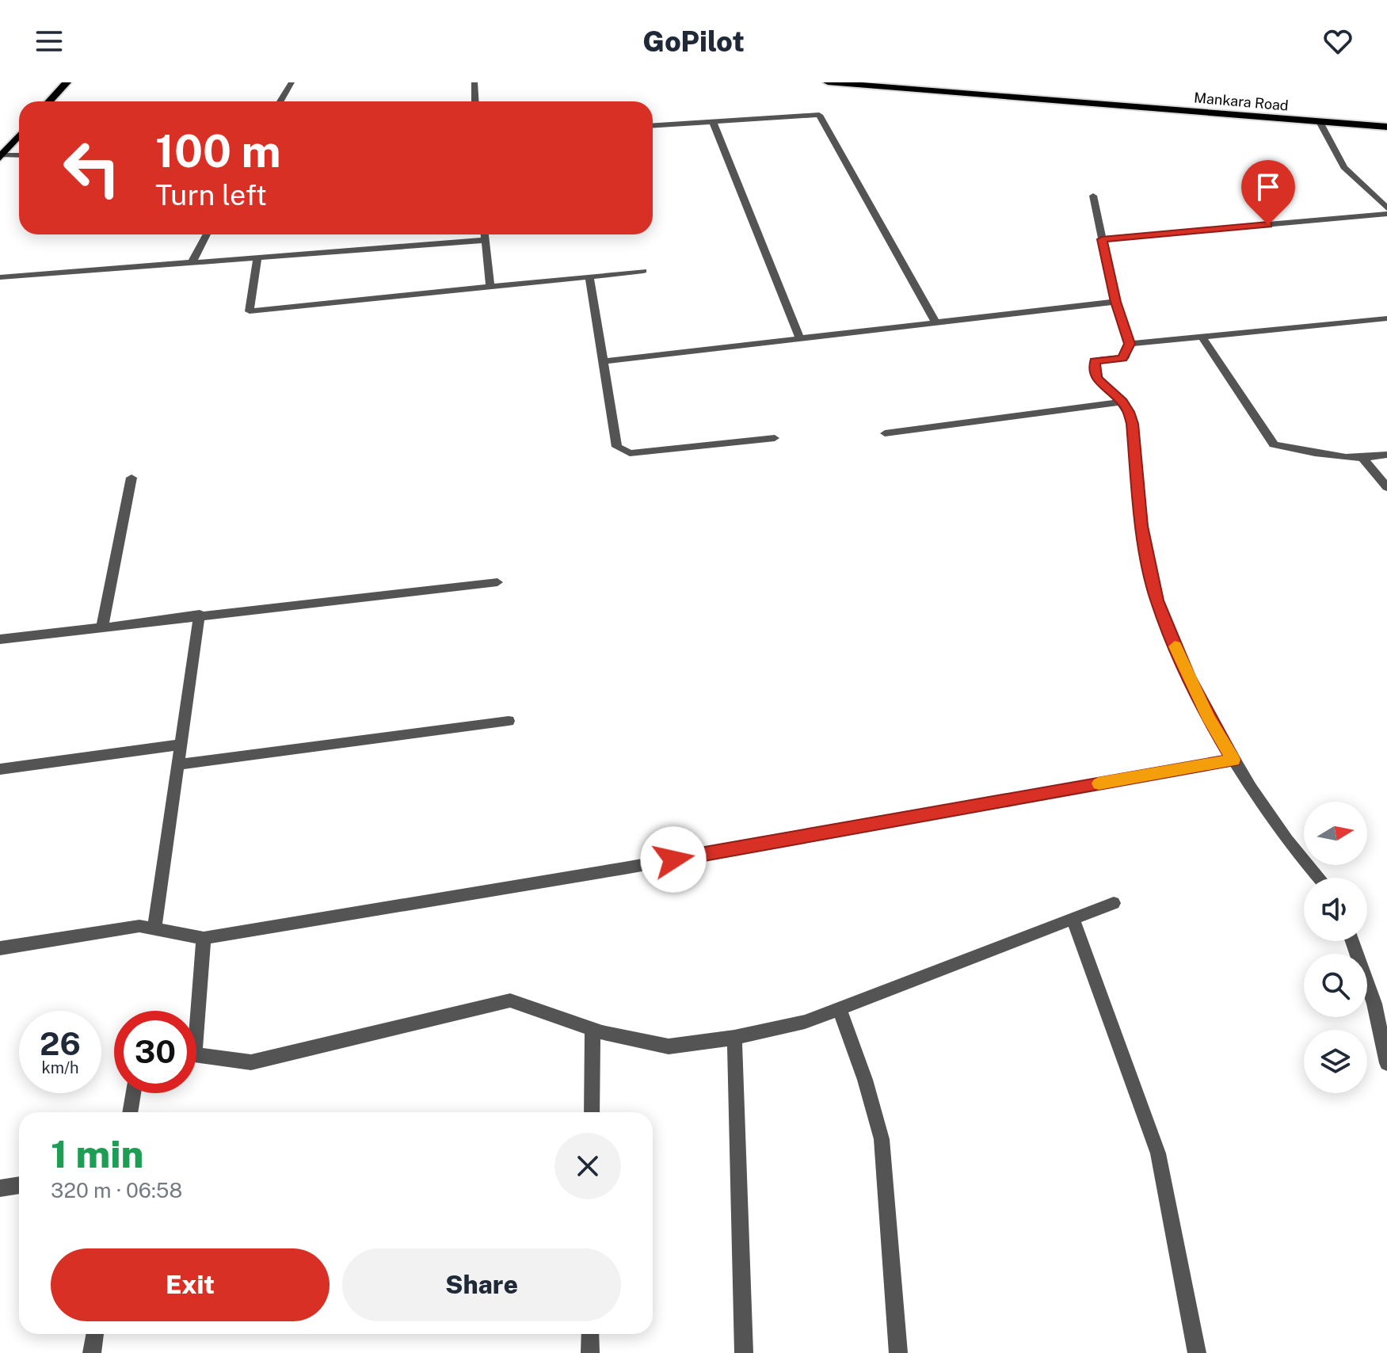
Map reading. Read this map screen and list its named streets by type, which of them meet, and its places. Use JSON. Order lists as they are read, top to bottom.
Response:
{
  "streets": {
    "main road": ["Mankara Road"]
  },
  "north": "right",
  "page": {
    "header": "GoPilot",
    "turn": ["100 m", "Turn left"],
    "speed": "26 km/h",
    "limit": "30",
    "heading": ["1 min", "320 m · 06:58"],
    "buttons": ["Exit", "Share"]
  }
}
